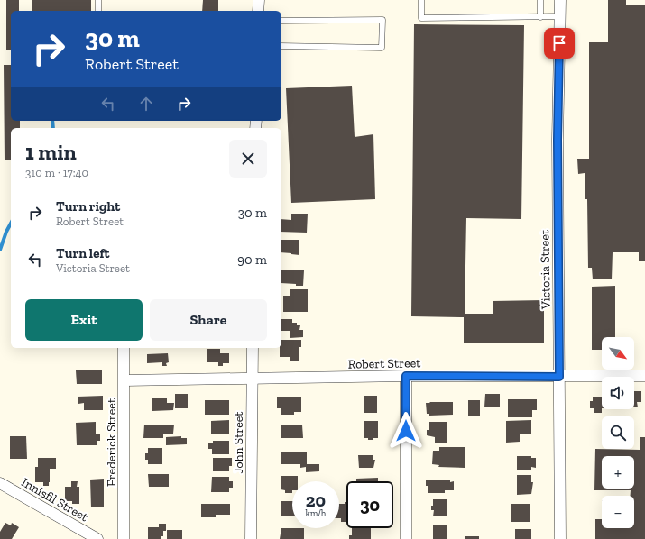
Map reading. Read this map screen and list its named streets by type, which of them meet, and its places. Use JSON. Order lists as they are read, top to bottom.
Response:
{
  "streets": {
    "street": [
      "Victoria Street",
      "Robert Street",
      "Frederick Street",
      "John Street",
      "Innisfil Street"
    ]
  },
  "crossings": [
    ["Victoria Street", "Robert Street"],
    ["Robert Street", "Frederick Street"],
    ["Robert Street", "John Street"]
  ],
  "north": "bottom right",
  "page": {
    "turn": ["30 m", "Robert Street"],
    "heading": ["1 min", "310 m · 17:40"],
    "list": [
      {
        "name": "Turn right",
        "note": "Robert Street",
        "value": "30 m"
      },
      {
        "name": "Turn left",
        "note": "Victoria Street",
        "value": "90 m"
      }
    ],
    "buttons": ["Exit", "Share"],
    "map_buttons": ["+", "−"],
    "speed": "20 km/h",
    "limit": "30"
  }
}
